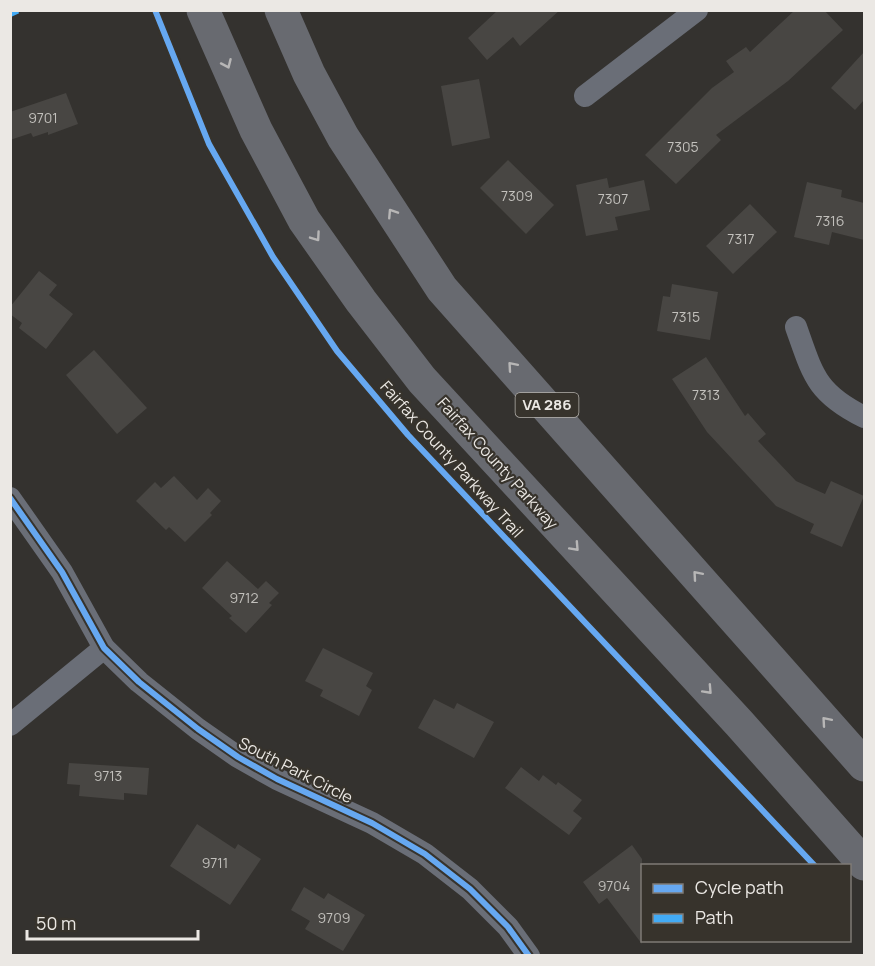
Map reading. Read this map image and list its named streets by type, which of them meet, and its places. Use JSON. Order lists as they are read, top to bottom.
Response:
{
  "streets": {
    "highway": ["VA 286", "Fairfax County Parkway"],
    "street": ["South Park Circle"],
    "cycle path": ["Fairfax County Parkway Trail"]
  },
  "house_numbers": [
    "9701",
    "7305",
    "7309",
    "7307",
    "7316",
    "7317",
    "7315",
    "7313",
    "9712",
    "9713",
    "9711",
    "9704",
    "9709"
  ],
  "legend": ["Cycle path", "Path"],
  "scale_bar": "50 m"
}
